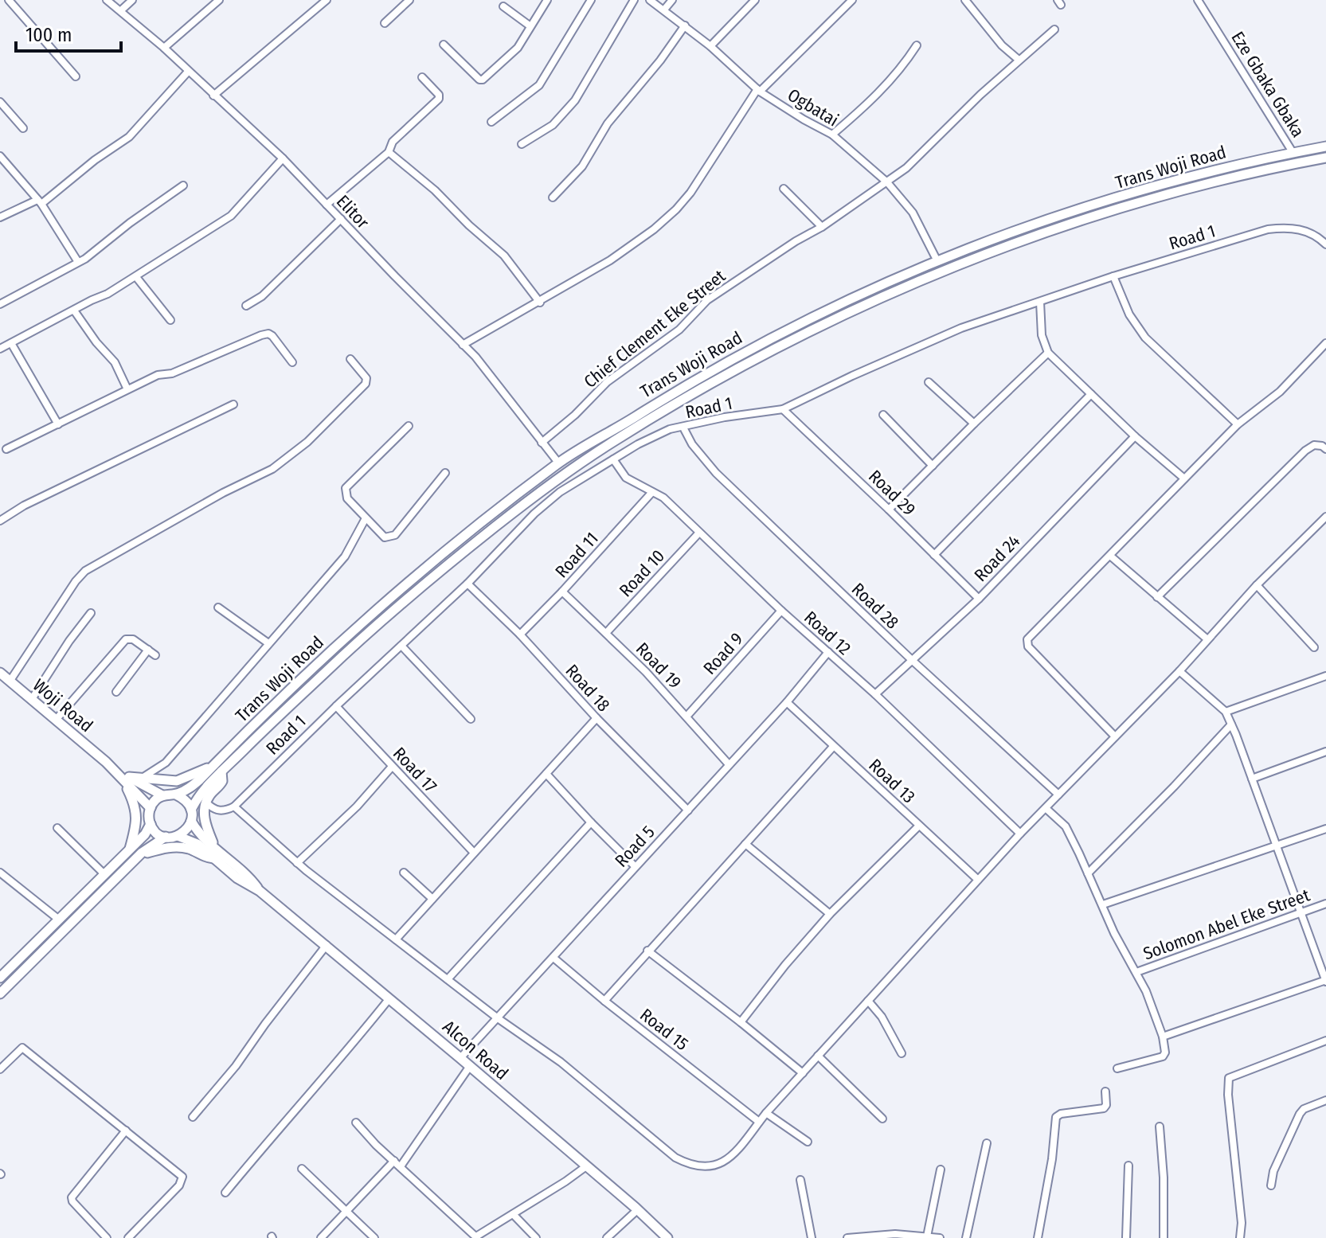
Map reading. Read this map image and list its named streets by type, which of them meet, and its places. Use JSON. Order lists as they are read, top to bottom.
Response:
{
  "streets": {
    "main road": ["Trans Woji Road", "Woji Road", "Alcon Road"],
    "street": [
      "Eze Gbaka Gbaka",
      "Ogbatai",
      "Elitor",
      "Road 1",
      "Chief Clement Eke Street",
      "Road 29",
      "Road 11",
      "Road 24",
      "Road 10",
      "Road 28",
      "Road 12",
      "Road 9",
      "Road 19",
      "Road 18",
      "Road 17",
      "Road 13",
      "Road 5",
      "Solomon Abel Eke Street",
      "Road 15"
    ]
  },
  "crossings": [
    ["Eze Gbaka Gbaka", "Trans Woji Road"],
    ["Ogbatai", "Trans Woji Road"],
    ["Ogbatai", "Chief Clement Eke Street"],
    ["Trans Woji Road", "Elitor"],
    ["Trans Woji Road", "Woji Road"],
    ["Elitor", "Chief Clement Eke Street"],
    ["Road 1", "Road 29"],
    ["Road 1", "Road 28"],
    ["Road 1", "Road 12"],
    ["Road 1", "Road 18"],
    ["Road 1", "Road 17"],
    ["Road 29", "Road 24"],
    ["Road 11", "Road 12"],
    ["Road 11", "Road 19"],
    ["Road 11", "Road 18"],
    ["Road 24", "Road 28"],
    ["Road 24", "Road 12"],
    ["Road 10", "Road 12"],
    ["Road 10", "Road 19"],
    ["Road 12", "Road 9"],
    ["Road 12", "Road 5"],
    ["Road 9", "Road 19"],
    ["Road 19", "Road 5"],
    ["Road 18", "Road 5"],
    ["Road 13", "Road 5"],
    ["Road 5", "Road 15"],
    ["Road 5", "Alcon Road"]
  ],
  "scale_bar": "100 m"
}
